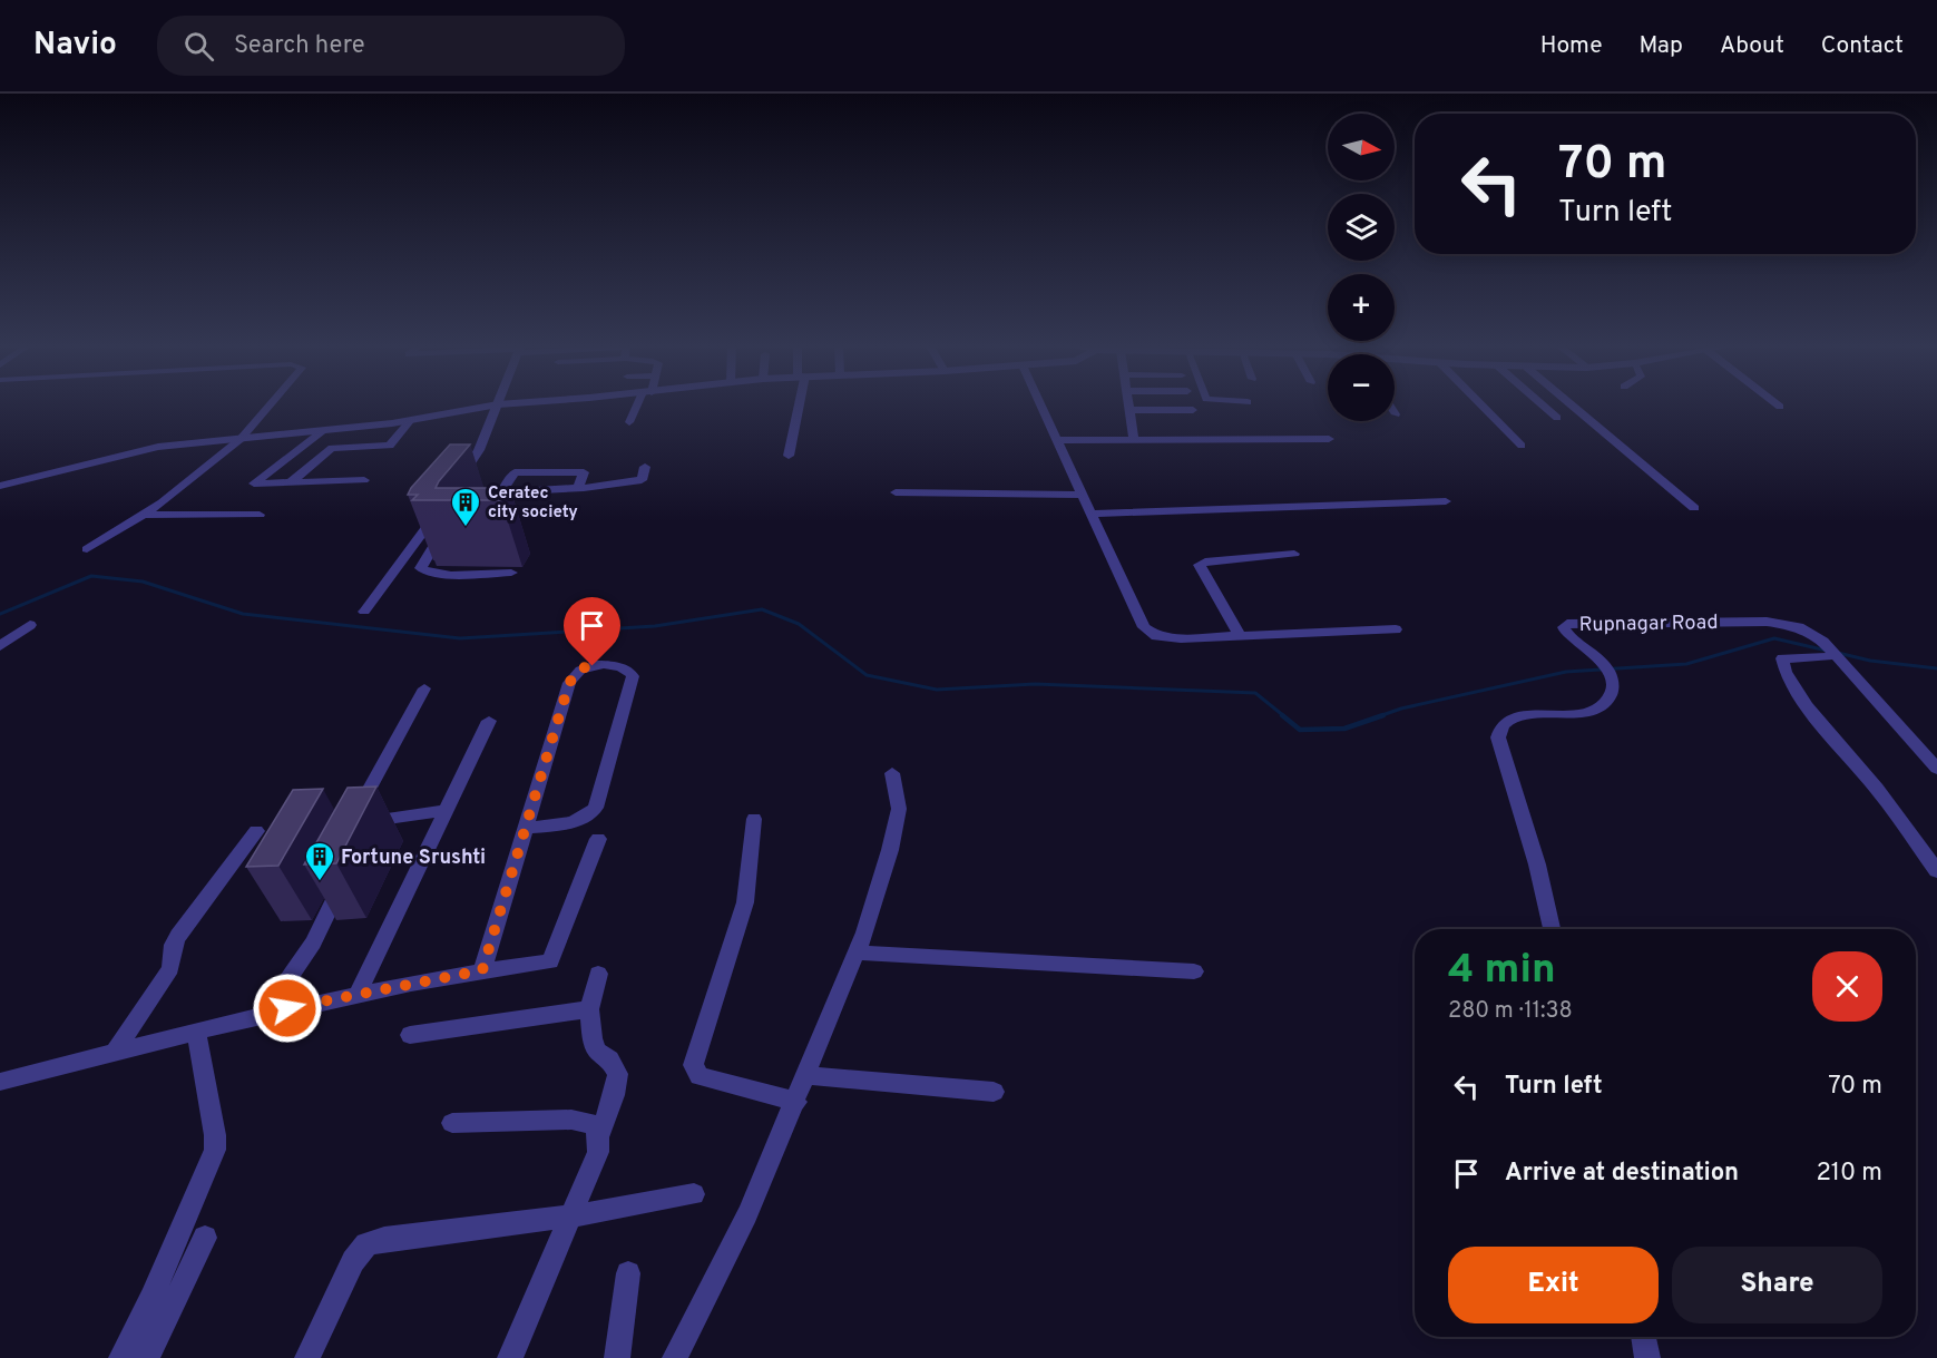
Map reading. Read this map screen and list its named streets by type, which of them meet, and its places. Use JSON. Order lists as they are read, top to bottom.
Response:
{
  "streets": {
    "street": ["Rupnagar Road"]
  },
  "places": {
    "building": ["Ceratec city society", "Fortune Srushti"]
  },
  "north": "right",
  "page": {
    "header": "Navio",
    "search": "Search here",
    "nav": [
      "Home",
      "Map",
      "About",
      "Contact"
    ],
    "map_buttons": ["+", "−"],
    "turn": ["70 m", "Turn left"],
    "heading": ["4 min", "280 m · 11:38"],
    "list": [
      {
        "name": "Turn left",
        "value": "70 m"
      },
      {
        "name": "Arrive at destination",
        "value": "210 m"
      }
    ],
    "buttons": ["Exit", "Share"]
  }
}
